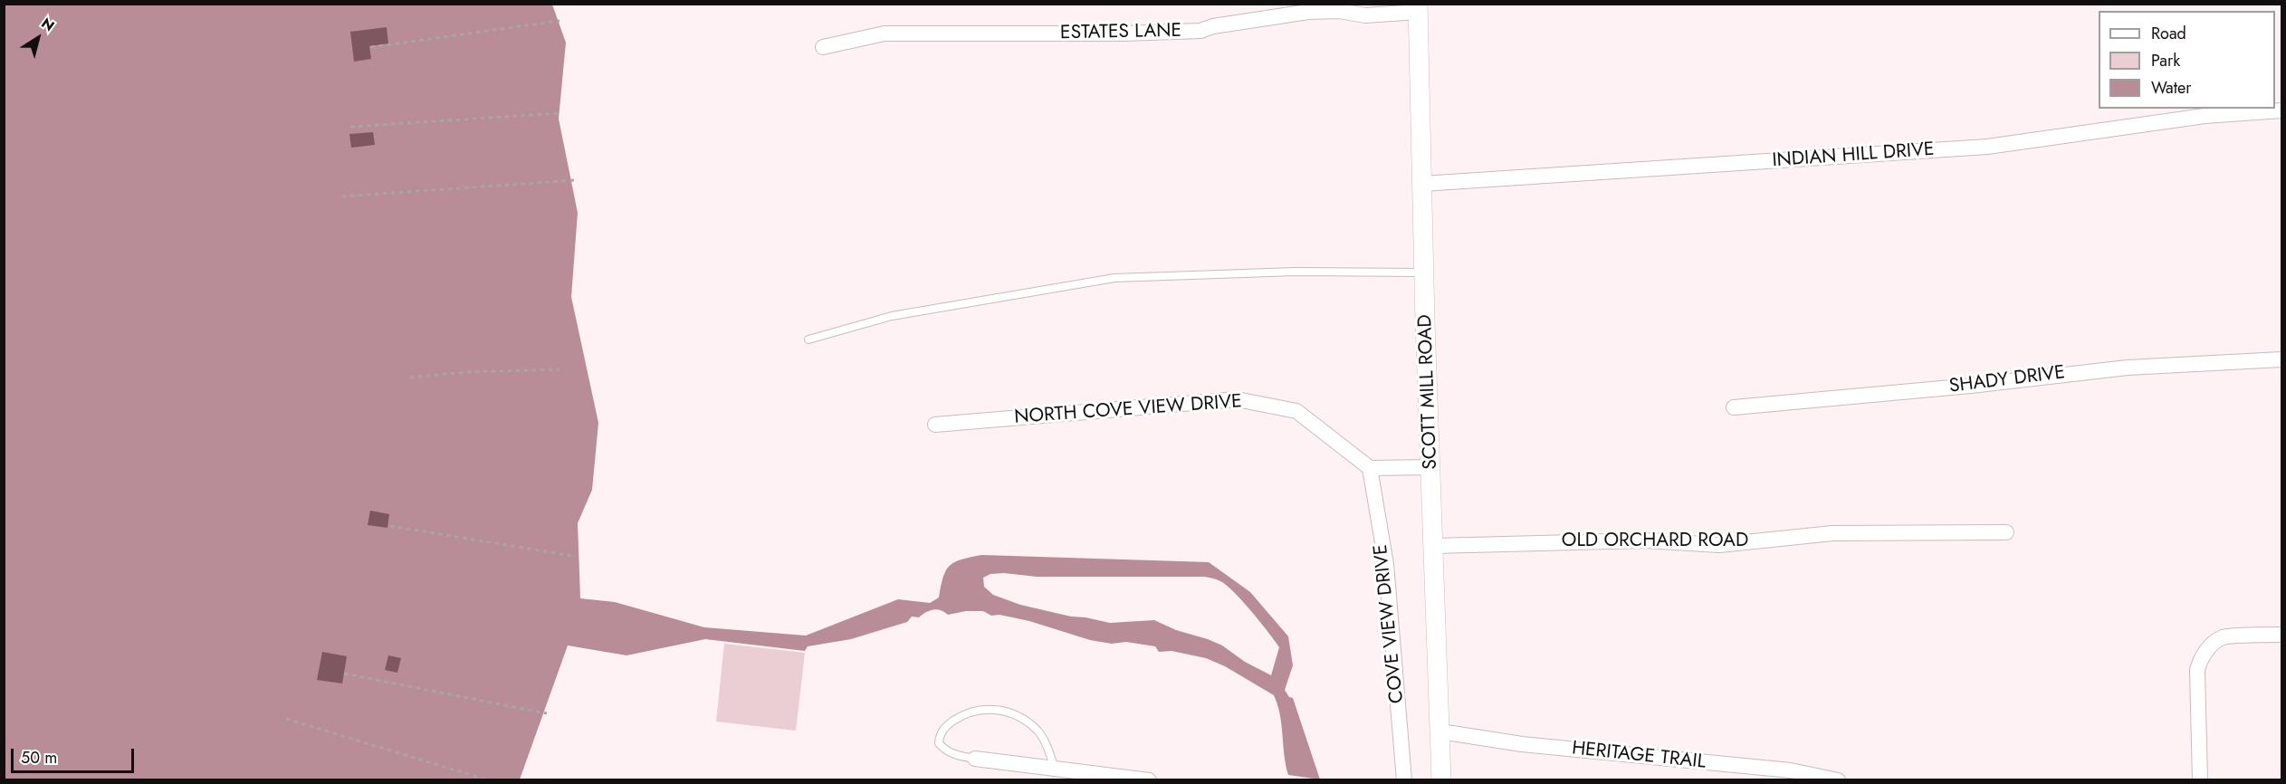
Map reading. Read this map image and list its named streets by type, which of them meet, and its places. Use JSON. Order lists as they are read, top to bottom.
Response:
{
  "streets": {
    "street": [
      "ESTATES LANE",
      "INDIAN HILL DRIVE",
      "SHADY DRIVE",
      "SCOTT MILL ROAD",
      "NORTH COVE VIEW DRIVE",
      "OLD ORCHARD ROAD",
      "COVE VIEW DRIVE",
      "HERITAGE TRAIL"
    ]
  },
  "crossings": [
    ["ESTATES LANE", "SCOTT MILL ROAD"],
    ["INDIAN HILL DRIVE", "SCOTT MILL ROAD"],
    ["SCOTT MILL ROAD", "OLD ORCHARD ROAD"],
    ["SCOTT MILL ROAD", "HERITAGE TRAIL"],
    ["NORTH COVE VIEW DRIVE", "COVE VIEW DRIVE"]
  ],
  "legend": ["Road", "Park", "Water"],
  "scale_bar": "50 m",
  "north": "top right"
}
